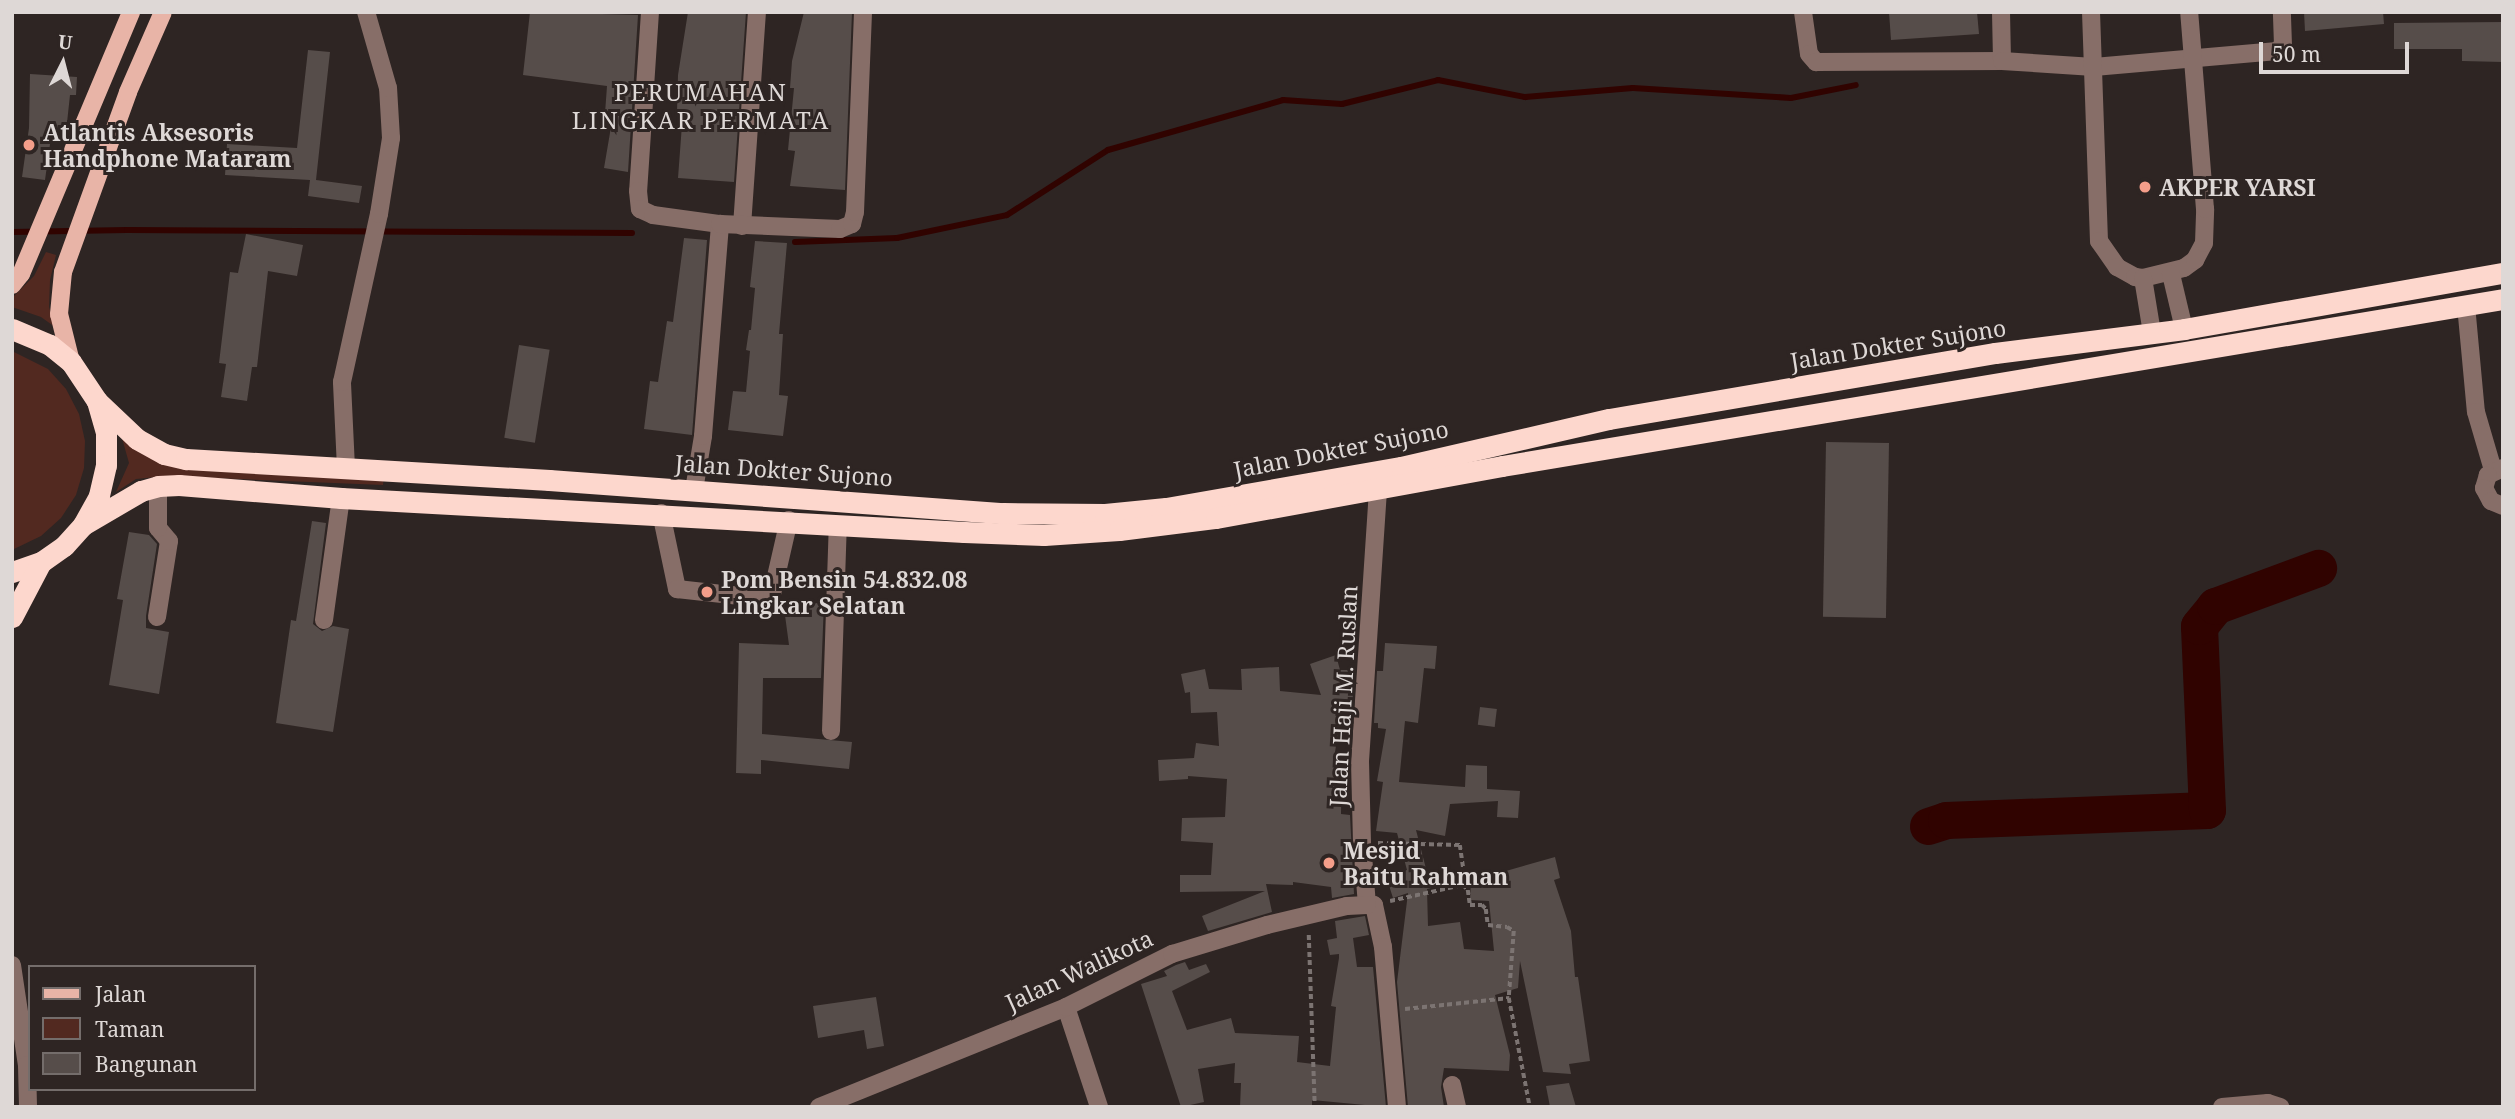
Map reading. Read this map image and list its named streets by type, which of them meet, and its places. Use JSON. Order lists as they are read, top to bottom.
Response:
{
  "streets": {
    "highway": ["Jalan Dokter Sujono"],
    "street": ["Jalan Haji M. Ruslan", "Jalan Walikota"]
  },
  "crossings": [
    ["Jalan Haji M. Ruslan", "Jalan Walikota"]
  ],
  "districts": ["PERUMAHAN LINGKAR PERMATA"],
  "places": [
    "Atlantis Aksesoris Handphone Mataram",
    "AKPER YARSI",
    "Pom Bensin 54.832.08 Lingkar Selatan",
    "Mesjid Baitu Rahman"
  ],
  "legend": ["Jalan", "Taman", "Bangunan"],
  "scale_bar": "50 m",
  "north": "top"
}
